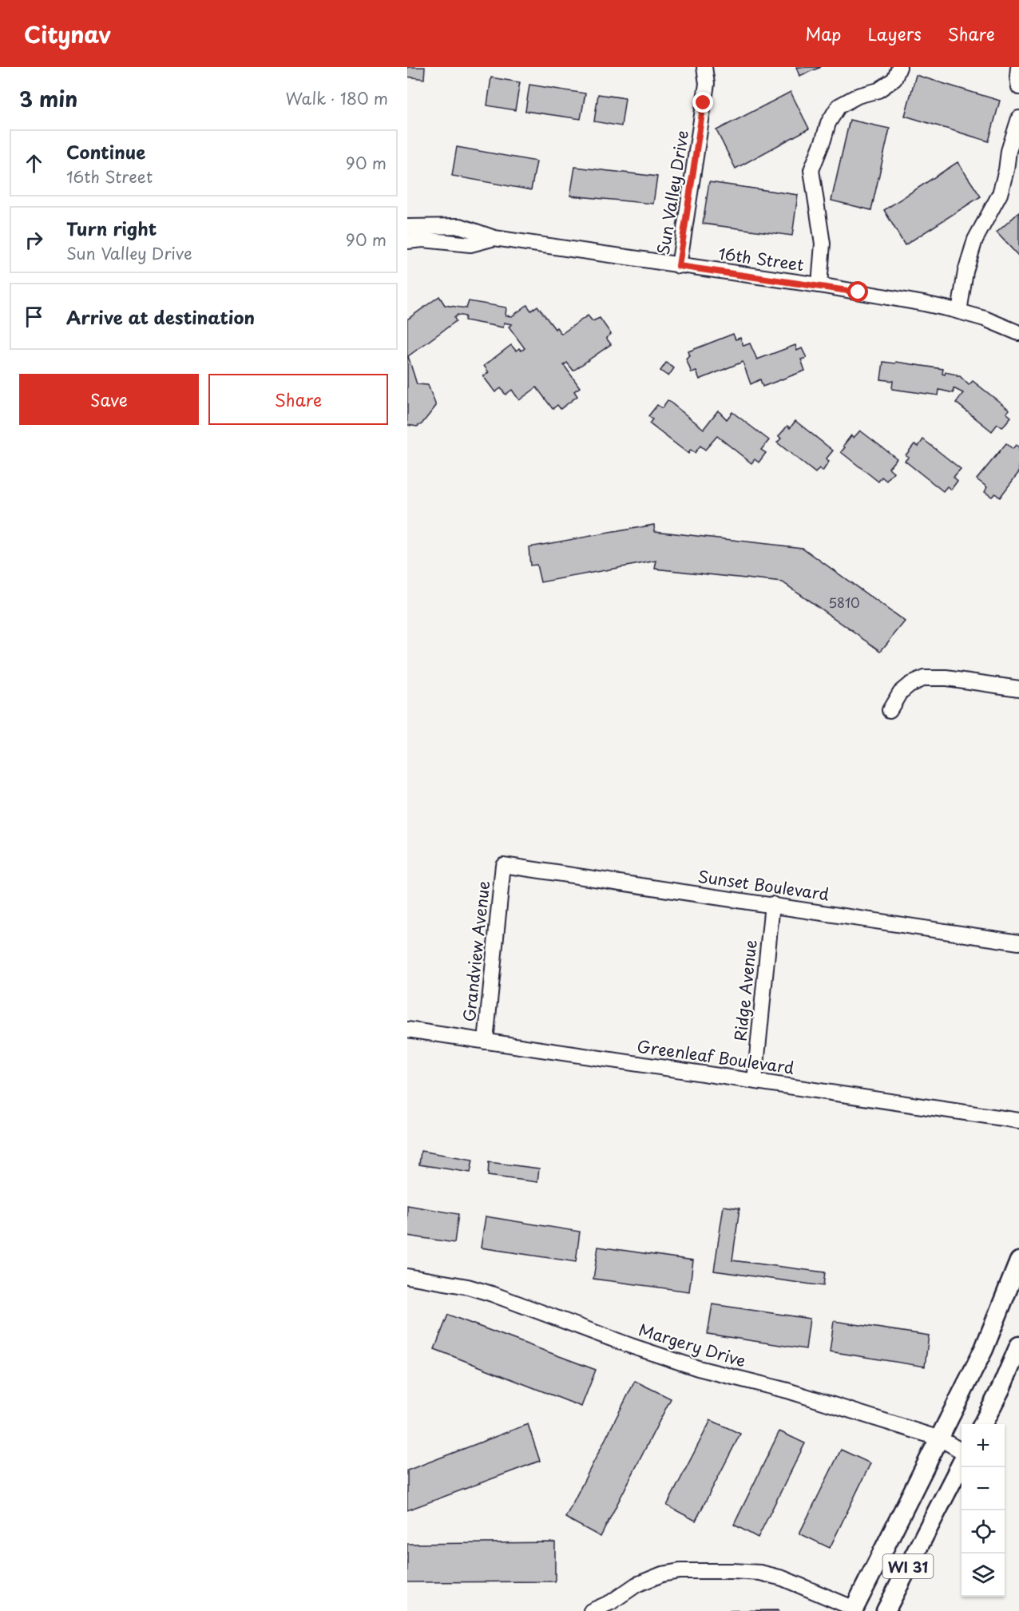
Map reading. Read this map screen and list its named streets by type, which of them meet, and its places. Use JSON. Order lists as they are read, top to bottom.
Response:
{
  "streets": {
    "main road": ["WI 31"],
    "street": [
      "Sun Valley Drive",
      "16th Street",
      "Sunset Boulevard",
      "Grandview Avenue",
      "Ridge Avenue",
      "Greenleaf Boulevard",
      "Margery Drive"
    ]
  },
  "crossings": [
    ["Sun Valley Drive", "16th Street"],
    ["Sunset Boulevard", "Grandview Avenue"],
    ["Sunset Boulevard", "Ridge Avenue"],
    ["Grandview Avenue", "Greenleaf Boulevard"],
    ["Ridge Avenue", "Greenleaf Boulevard"],
    ["Margery Drive", "WI 31"]
  ],
  "house_numbers": ["5810"],
  "page": {
    "header": "Citynav",
    "nav": ["Map", "Layers", "Share"],
    "heading": ["3 min", "Walk · 180 m"],
    "list": [
      ["Continue", "16th Street", "90 m"],
      ["Turn right", "Sun Valley Drive", "90 m"],
      "Arrive at destination"
    ],
    "buttons": ["Save", "Share"],
    "map_buttons": ["+", "−"]
  }
}
